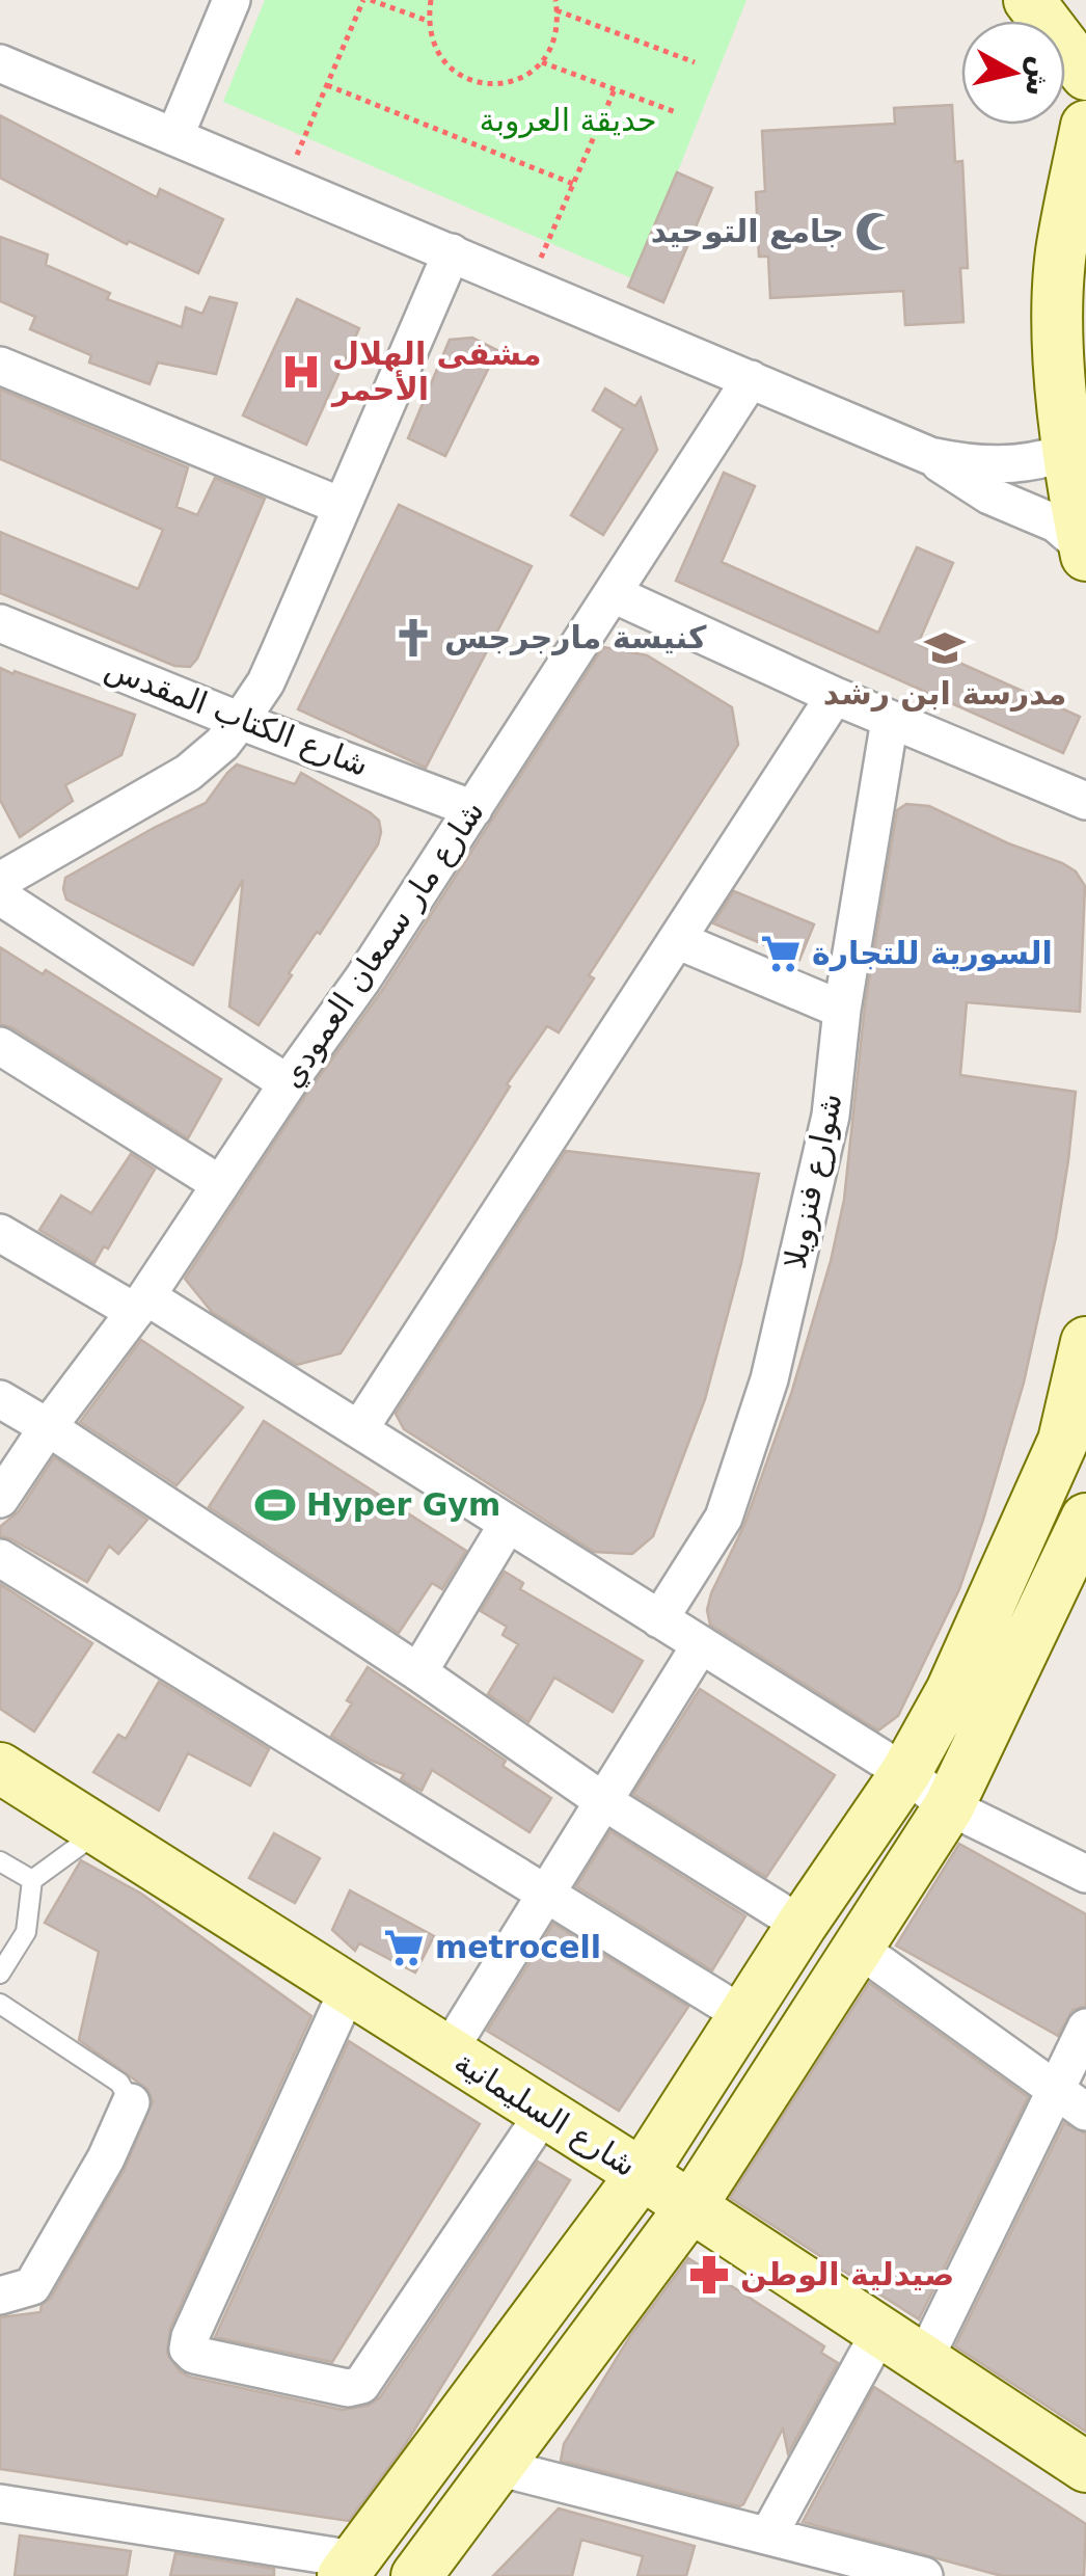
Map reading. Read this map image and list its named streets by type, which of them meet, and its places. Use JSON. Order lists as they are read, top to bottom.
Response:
{
  "streets": {
    "main road": ["شارع السليمانية"],
    "street": ["شارع الكتاب المقدس", "شارع مار سمعان العمودي", "شوارع فنزويلا"]
  },
  "crossings": [
    ["شارع الكتاب المقدس", "شارع مار سمعان العمودي"]
  ],
  "parks": ["حديقة العروبة"],
  "places": {
    "mosque": ["جامع التوحيد"],
    "hospital": ["مشفى الهلال الأحمر"],
    "church": ["كنيسة مارجرجس"],
    "school or university": ["مدرسة ابن رشد"],
    "supermarket": ["السورية للتجارة", "metrocell"],
    "sports": ["Hyper Gym"],
    "pharmacy": ["صيدلية الوطن"]
  },
  "north": "right"
}
